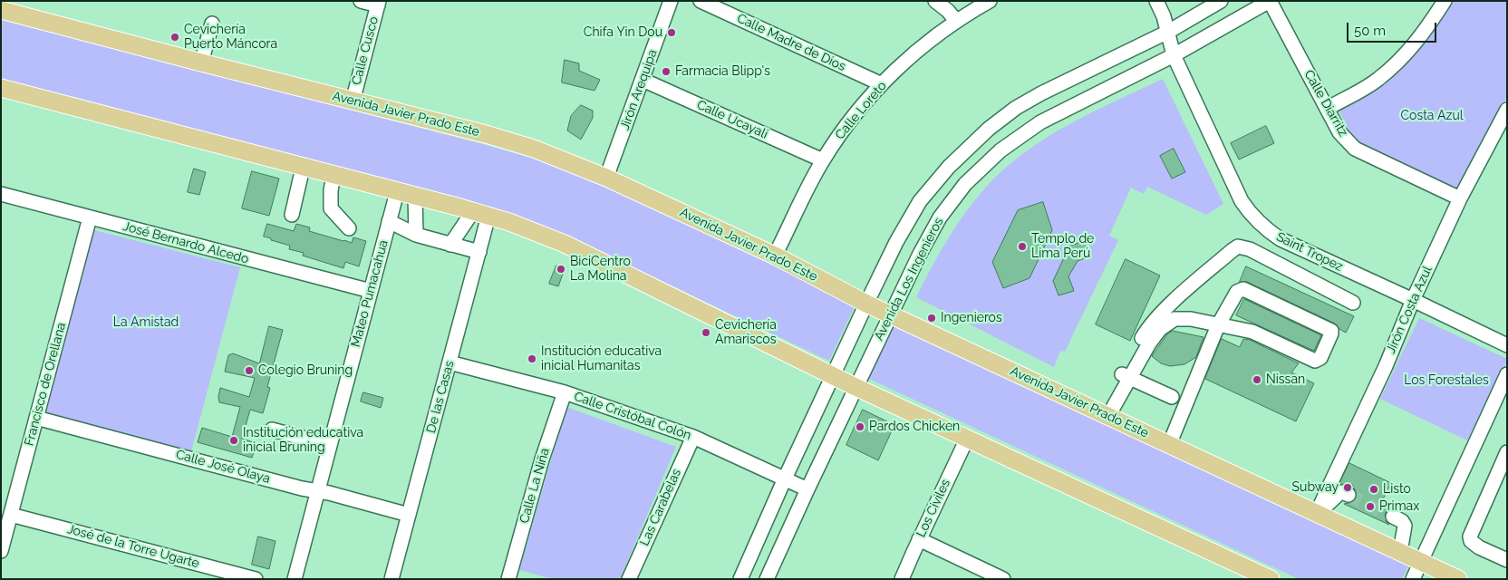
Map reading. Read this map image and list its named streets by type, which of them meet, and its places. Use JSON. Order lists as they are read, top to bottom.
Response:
{
  "streets": {
    "main road": ["Avenida Javier Prado Este"],
    "street": [
      "Calle Madre de Dios",
      "Calle Cusco",
      "Jirón Arequipa",
      "Calle Diarritz",
      "Calle Loreto",
      "Calle Ucayali",
      "José Bernardo Alcedo",
      "Saint Tropez",
      "Avenida Los Ingenieros",
      "Mateo Pumacahua",
      "Jirón Costa Azul",
      "Francisco de Orellana",
      "De las Casas",
      "Calle Cristóbal Colón",
      "Calle José Olaya",
      "Calle La Niña",
      "Las Carabelas",
      "Los Civiles",
      "José de la Torre Ugarte"
    ]
  },
  "crossings": [
    ["Calle Madre de Dios", "Calle Loreto"],
    ["Calle Cusco", "Avenida Javier Prado Este"],
    ["Jirón Arequipa", "Avenida Javier Prado Este"],
    ["Jirón Arequipa", "Calle Ucayali"],
    ["Calle Diarritz", "Avenida Los Ingenieros"],
    ["Calle Diarritz", "Jirón Costa Azul"],
    ["Calle Loreto", "Avenida Javier Prado Este"],
    ["Calle Loreto", "Calle Ucayali"],
    ["Avenida Javier Prado Este", "Avenida Los Ingenieros"],
    ["Avenida Javier Prado Este", "Jirón Costa Azul"],
    ["José Bernardo Alcedo", "Mateo Pumacahua"],
    ["José Bernardo Alcedo", "Francisco de Orellana"],
    ["Saint Tropez", "Avenida Los Ingenieros"],
    ["Saint Tropez", "Jirón Costa Azul"],
    ["Avenida Los Ingenieros", "Calle Cristóbal Colón"],
    ["Mateo Pumacahua", "Calle José Olaya"],
    ["Francisco de Orellana", "Calle José Olaya"],
    ["Francisco de Orellana", "José de la Torre Ugarte"],
    ["De las Casas", "Calle Cristóbal Colón"],
    ["De las Casas", "Calle José Olaya"],
    ["Calle Cristóbal Colón", "Calle La Niña"],
    ["Calle Cristóbal Colón", "Las Carabelas"]
  ],
  "parks": ["Costa Azul", "La Amistad", "Los Forestales"],
  "places": [
    "Chifa Yin Dou",
    "Cevichería Puerto Máncora",
    "Farmacia Blipp's",
    "Templo de Lima Perú",
    "BiciCentro La Molina",
    "Ingenieros",
    "Cevichería Amariscos",
    "Institución educativa inicial Humanitas",
    "Colegio Bruning",
    "Nissan",
    "Pardos Chicken",
    "Institución educativa inicial Bruning",
    "Subway",
    "Listo",
    "Primax"
  ],
  "scale_bar": "50 m"
}
